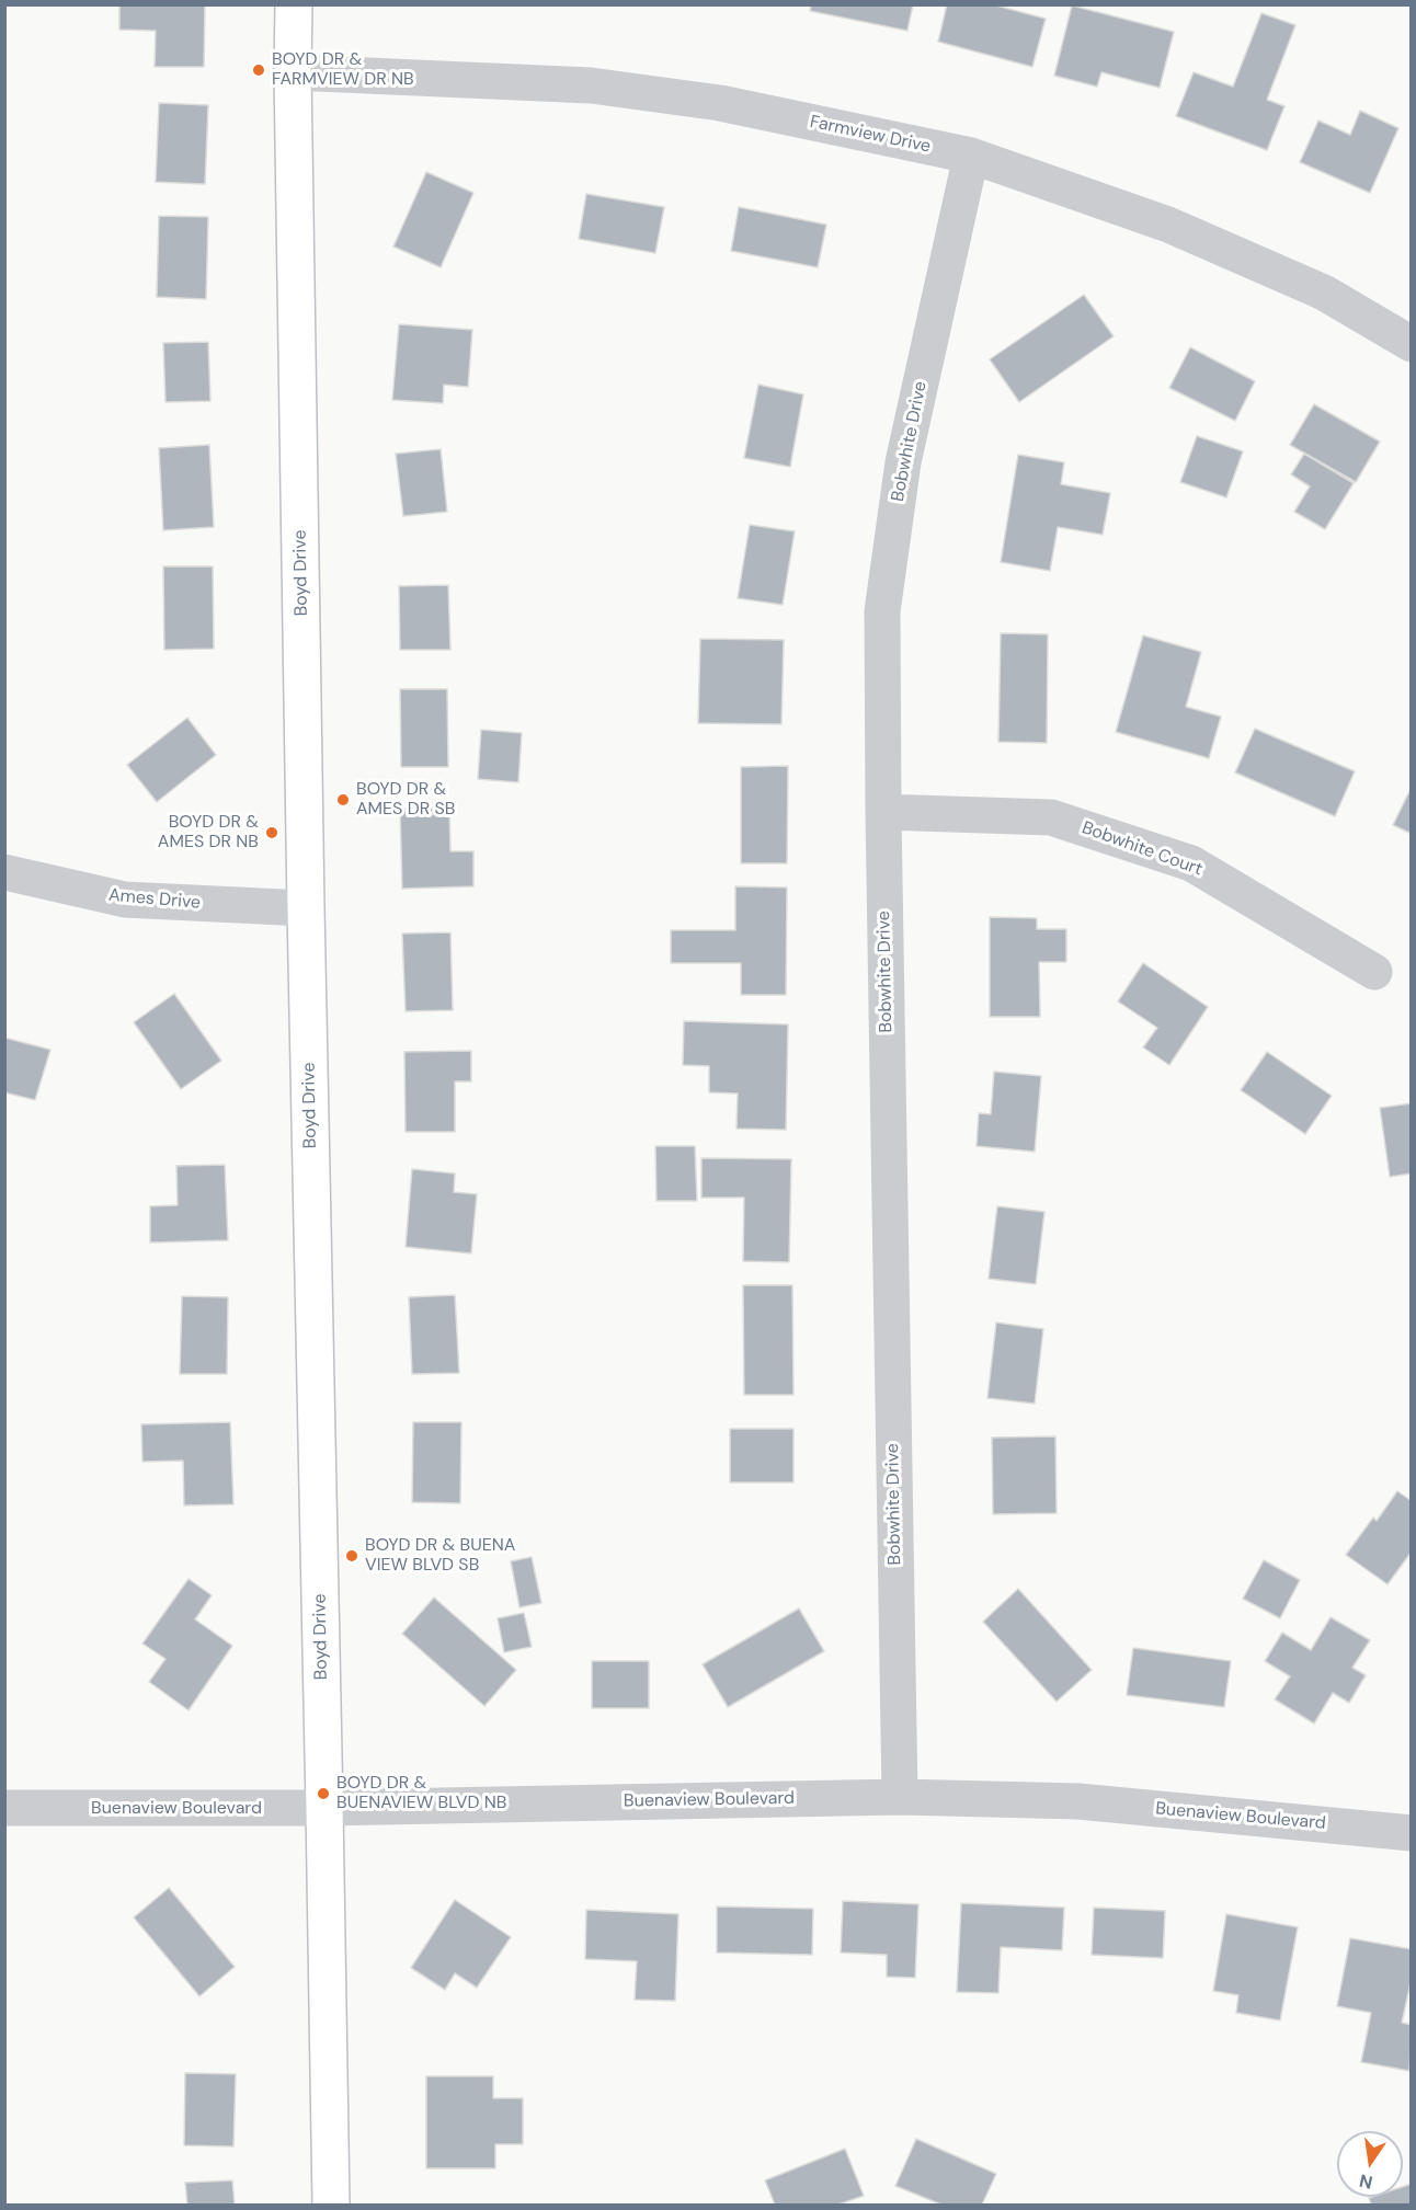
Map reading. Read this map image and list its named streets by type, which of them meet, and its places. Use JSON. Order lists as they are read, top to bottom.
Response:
{
  "streets": {
    "street": [
      "Farmview Drive",
      "Bobwhite Drive",
      "Boyd Drive",
      "Bobwhite Court",
      "Ames Drive",
      "Buenaview Boulevard"
    ]
  },
  "crossings": [
    ["Farmview Drive", "Bobwhite Drive"],
    ["Farmview Drive", "Boyd Drive"],
    ["Bobwhite Drive", "Bobwhite Court"],
    ["Bobwhite Drive", "Buenaview Boulevard"],
    ["Boyd Drive", "Ames Drive"],
    ["Boyd Drive", "Buenaview Boulevard"]
  ],
  "places": [
    "BOYD DR & FARMVIEW DR NB",
    "BOYD DR & AMES DR SB",
    "BOYD DR & AMES DR NB",
    "BOYD DR & BUENA VIEW BLVD SB",
    "BOYD DR & BUENAVIEW BLVD NB"
  ],
  "north": "bottom"
}
